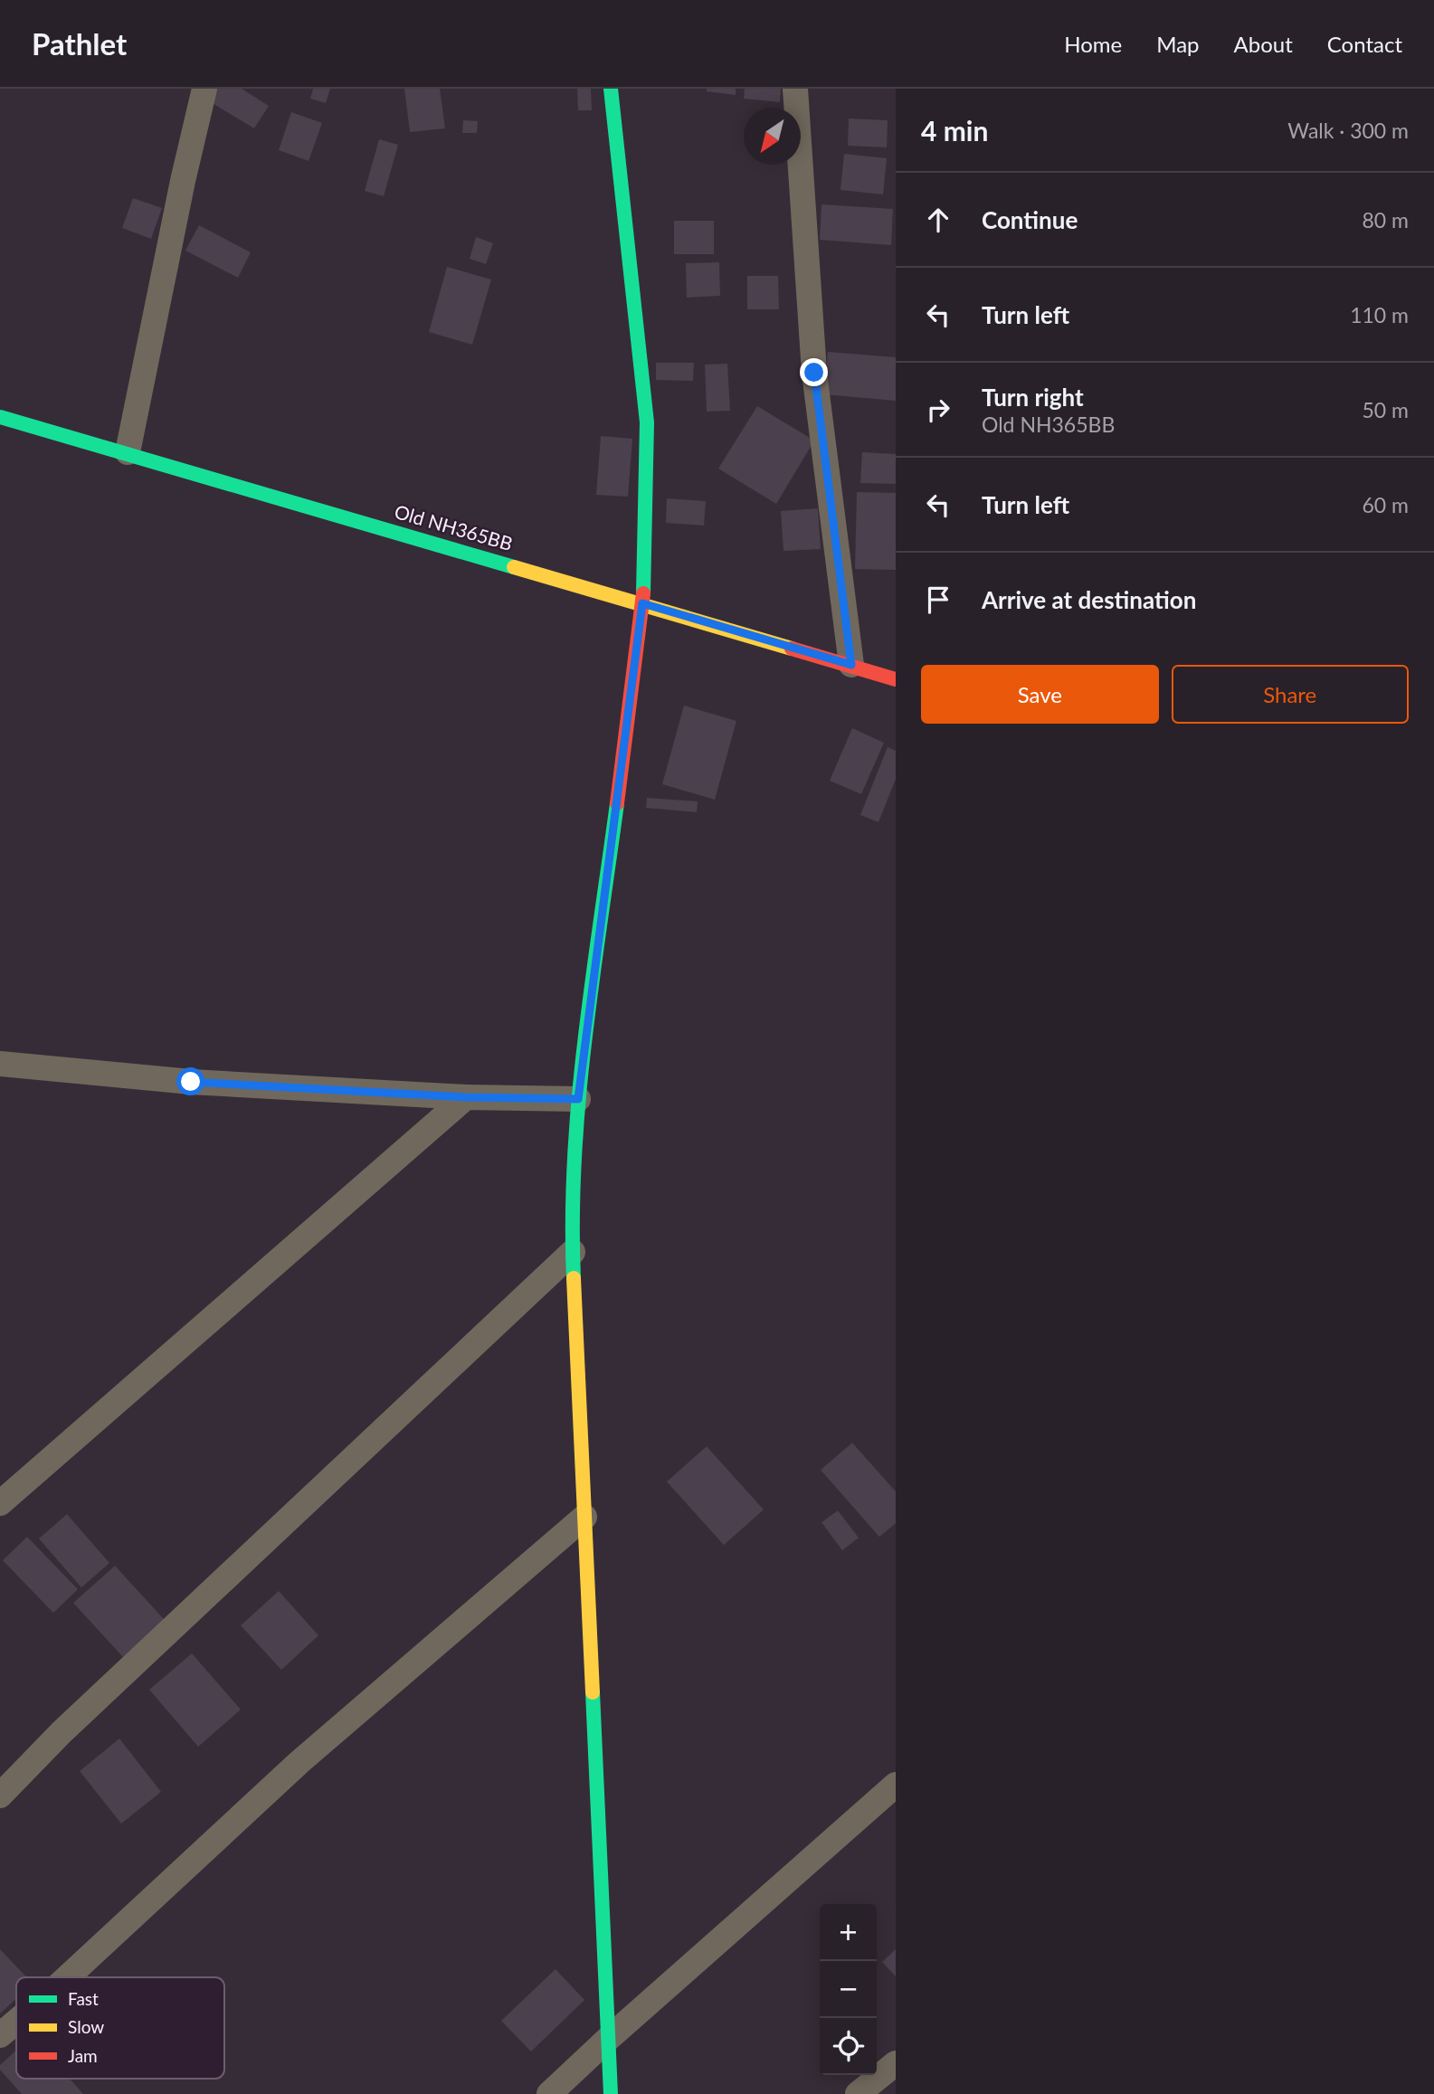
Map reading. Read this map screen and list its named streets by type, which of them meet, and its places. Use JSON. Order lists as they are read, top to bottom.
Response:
{
  "streets": {
    "street": ["Old NH365BB"]
  },
  "legend": ["Fast", "Slow", "Jam"],
  "north": "bottom left",
  "page": {
    "header": "Pathlet",
    "nav": [
      "Home",
      "Map",
      "About",
      "Contact"
    ],
    "heading": ["4 min", "Walk · 300 m"],
    "list": [
      ["Continue", "80 m"],
      ["Turn left", "110 m"],
      ["Turn right", "Old NH365BB", "50 m"],
      ["Turn left", "60 m"],
      "Arrive at destination"
    ],
    "buttons": ["Save", "Share"],
    "map_buttons": ["+", "−"]
  }
}
